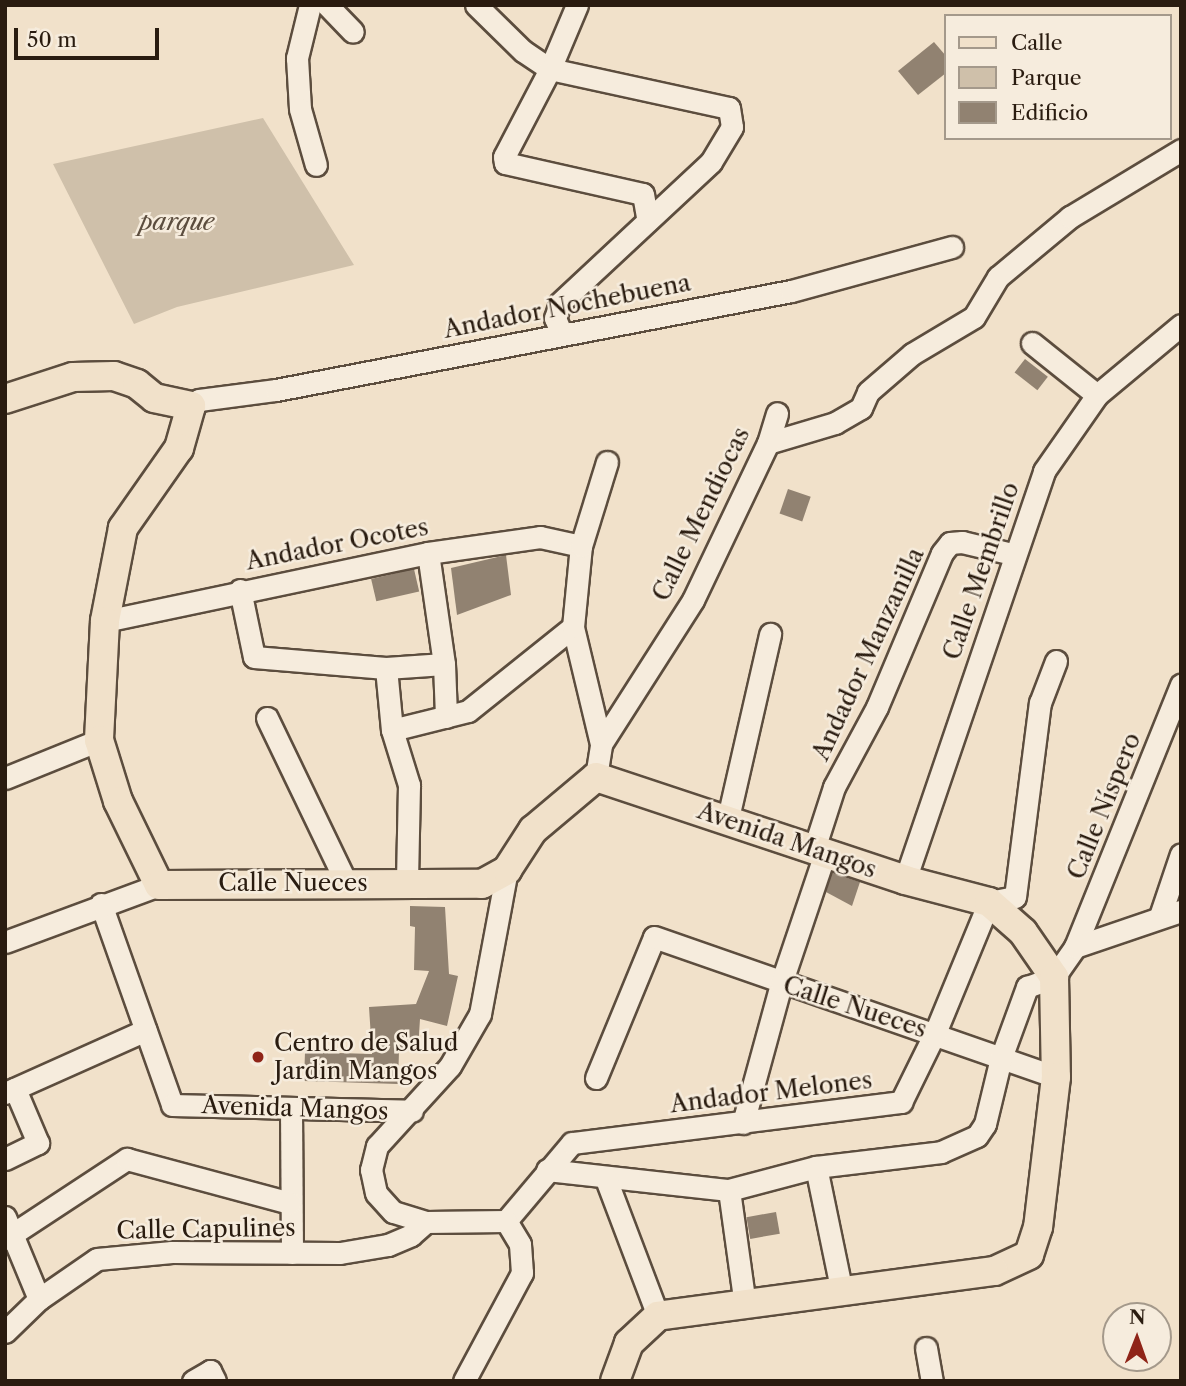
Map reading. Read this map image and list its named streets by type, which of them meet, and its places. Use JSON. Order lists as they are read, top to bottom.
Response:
{
  "streets": {
    "main road": ["Avenida Mangos", "Calle Nueces"],
    "street": [
      "Andador Nochebuena",
      "Calle Mendiocas",
      "Andador Ocotes",
      "Calle Membrillo",
      "Andador Manzanilla",
      "Calle Níspero",
      "Andador Melones",
      "Calle Capulines"
    ]
  },
  "crossings": [
    ["Calle Membrillo", "Andador Manzanilla"],
    ["Calle Membrillo", "Avenida Mangos"],
    ["Andador Manzanilla", "Avenida Mangos"],
    ["Andador Manzanilla", "Calle Nueces"],
    ["Andador Manzanilla", "Andador Melones"],
    ["Calle Níspero", "Avenida Mangos"],
    ["Avenida Mangos", "Calle Nueces"],
    ["Avenida Mangos", "Andador Melones"],
    ["Calle Nueces", "Andador Melones"]
  ],
  "parks": ["parque"],
  "places": ["Centro de Salud Jardin Mangos"],
  "legend": ["Calle", "Parque", "Edificio"],
  "scale_bar": "50 m",
  "north": "top"
}
